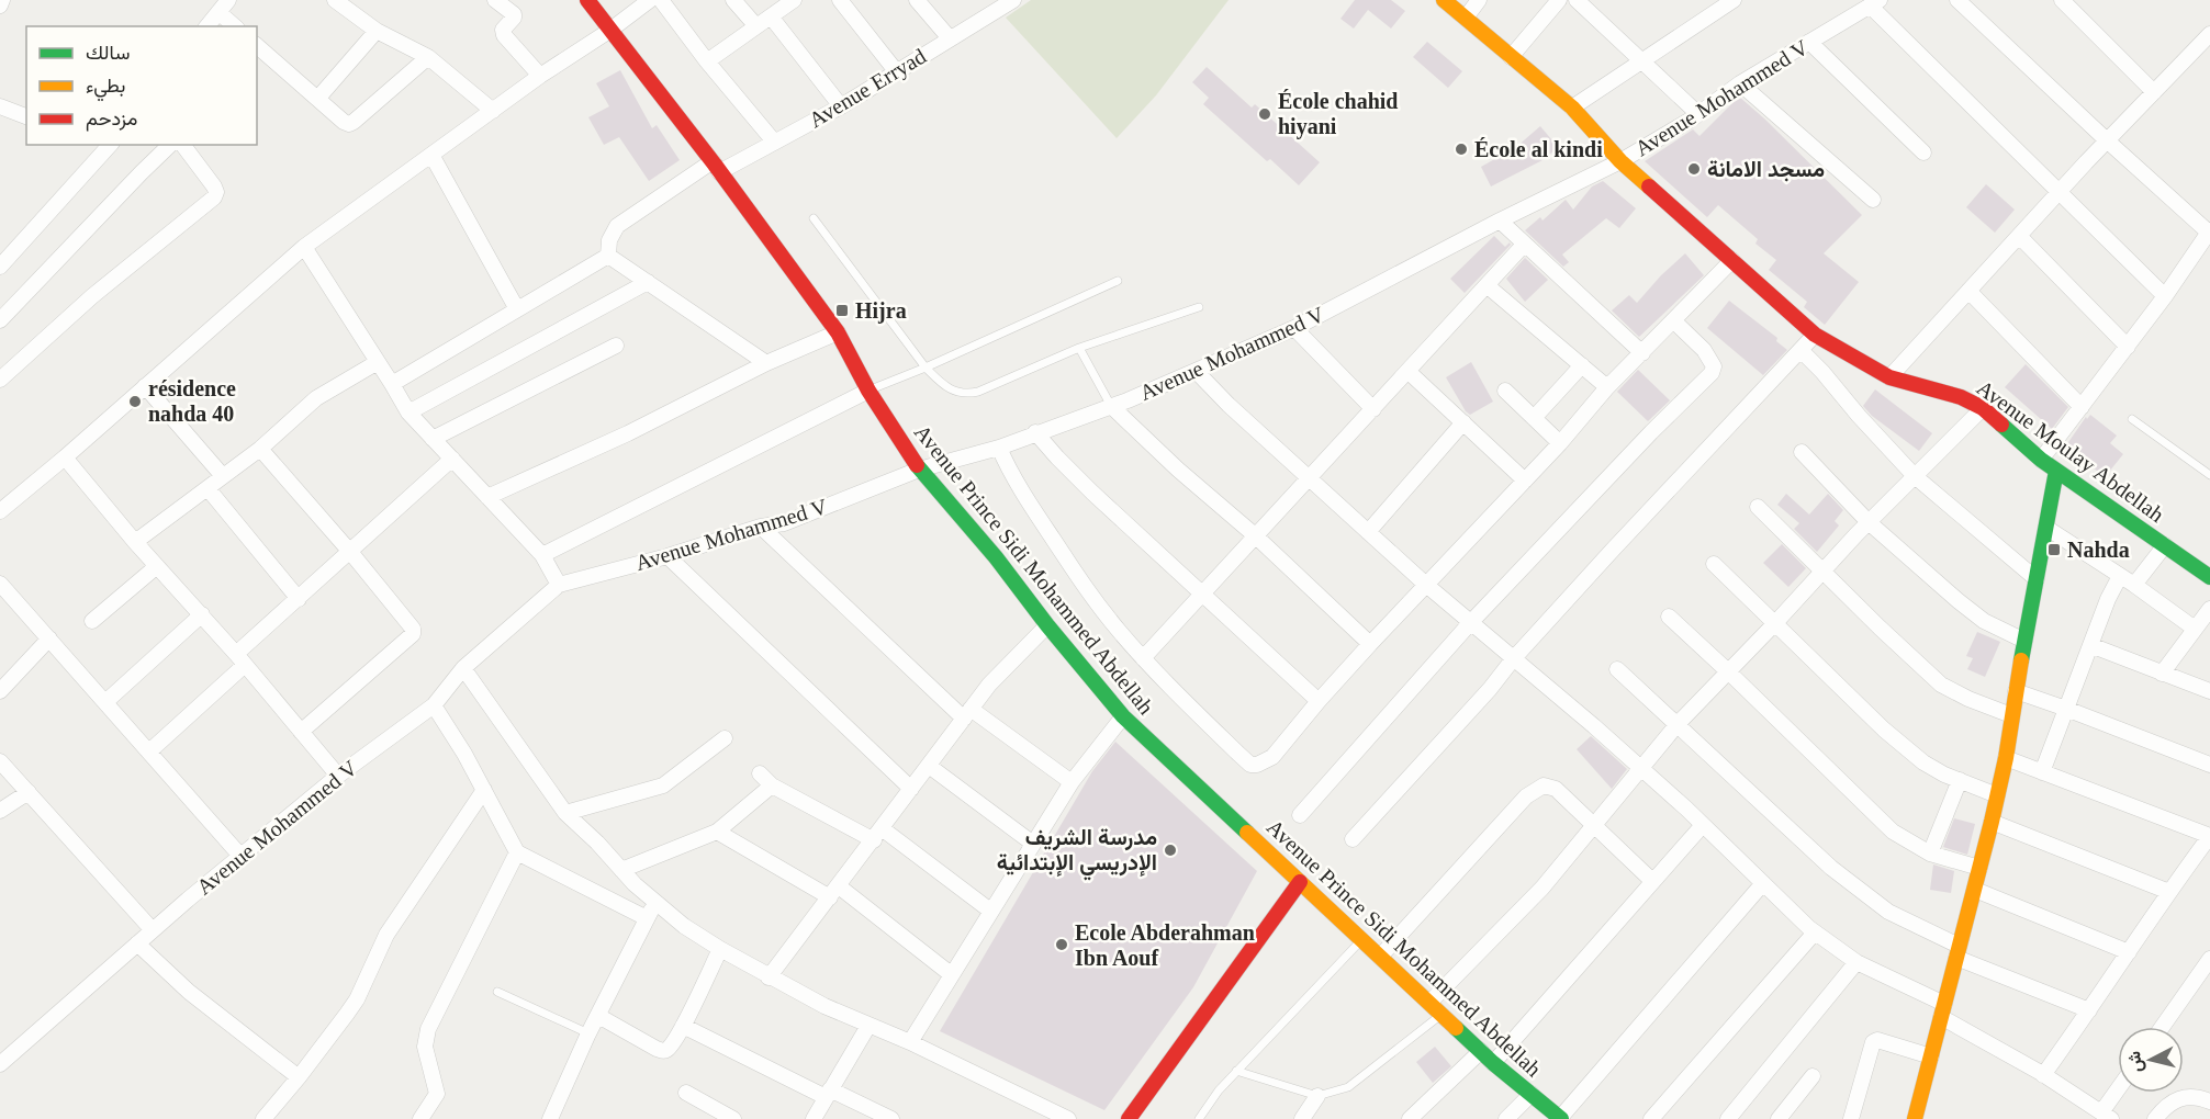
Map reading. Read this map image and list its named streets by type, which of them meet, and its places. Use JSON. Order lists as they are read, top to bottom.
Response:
{
  "streets": {
    "street": [
      "Avenue Erryad",
      "Avenue Mohammed V",
      "Avenue Moulay Abdellah",
      "Avenue Prince Sidi Mohammed Abdellah"
    ]
  },
  "crossings": [
    ["Avenue Erryad", "Avenue Prince Sidi Mohammed Abdellah"],
    ["Avenue Mohammed V", "Avenue Moulay Abdellah"],
    ["Avenue Mohammed V", "Avenue Prince Sidi Mohammed Abdellah"]
  ],
  "places": {
    "other": [
      "École chahid hiyani",
      "École al kindi",
      "مسجد الامانة",
      "résidence nahda 40",
      "مدرسة الشريف الإدريسي الإبتدائية",
      "Ecole Abderahman Ibn Aouf"
    ],
    "transit": ["Hijra", "Nahda"]
  },
  "legend": ["سالك", "بطيء", "مزدحم"],
  "north": "left"
}
